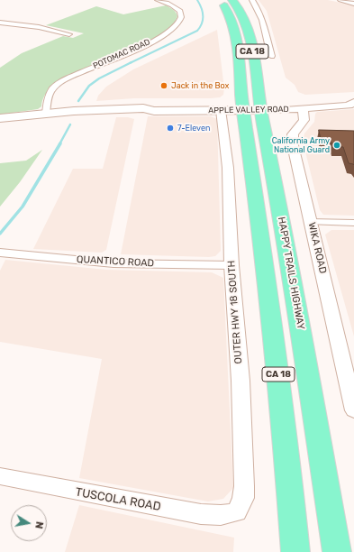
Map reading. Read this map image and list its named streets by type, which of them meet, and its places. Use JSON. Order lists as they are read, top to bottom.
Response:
{
  "streets": {
    "main road": ["CA 18", "APPLE VALLEY ROAD", "HAPPY TRAILS HIGHWAY"],
    "street": [
      "POTOMAC ROAD",
      "WIKA ROAD",
      "QUANTICO ROAD",
      "OUTER HWY 18 SOUTH",
      "TUSCOLA ROAD"
    ]
  },
  "crossings": [
    ["POTOMAC ROAD", "APPLE VALLEY ROAD"],
    ["APPLE VALLEY ROAD", "WIKA ROAD"],
    ["APPLE VALLEY ROAD", "HAPPY TRAILS HIGHWAY"],
    ["APPLE VALLEY ROAD", "OUTER HWY 18 SOUTH"],
    ["QUANTICO ROAD", "OUTER HWY 18 SOUTH"],
    ["OUTER HWY 18 SOUTH", "TUSCOLA ROAD"]
  ],
  "places": ["Jack in the Box", "7-Eleven", "California Army National Guard"],
  "north": "right"
}
